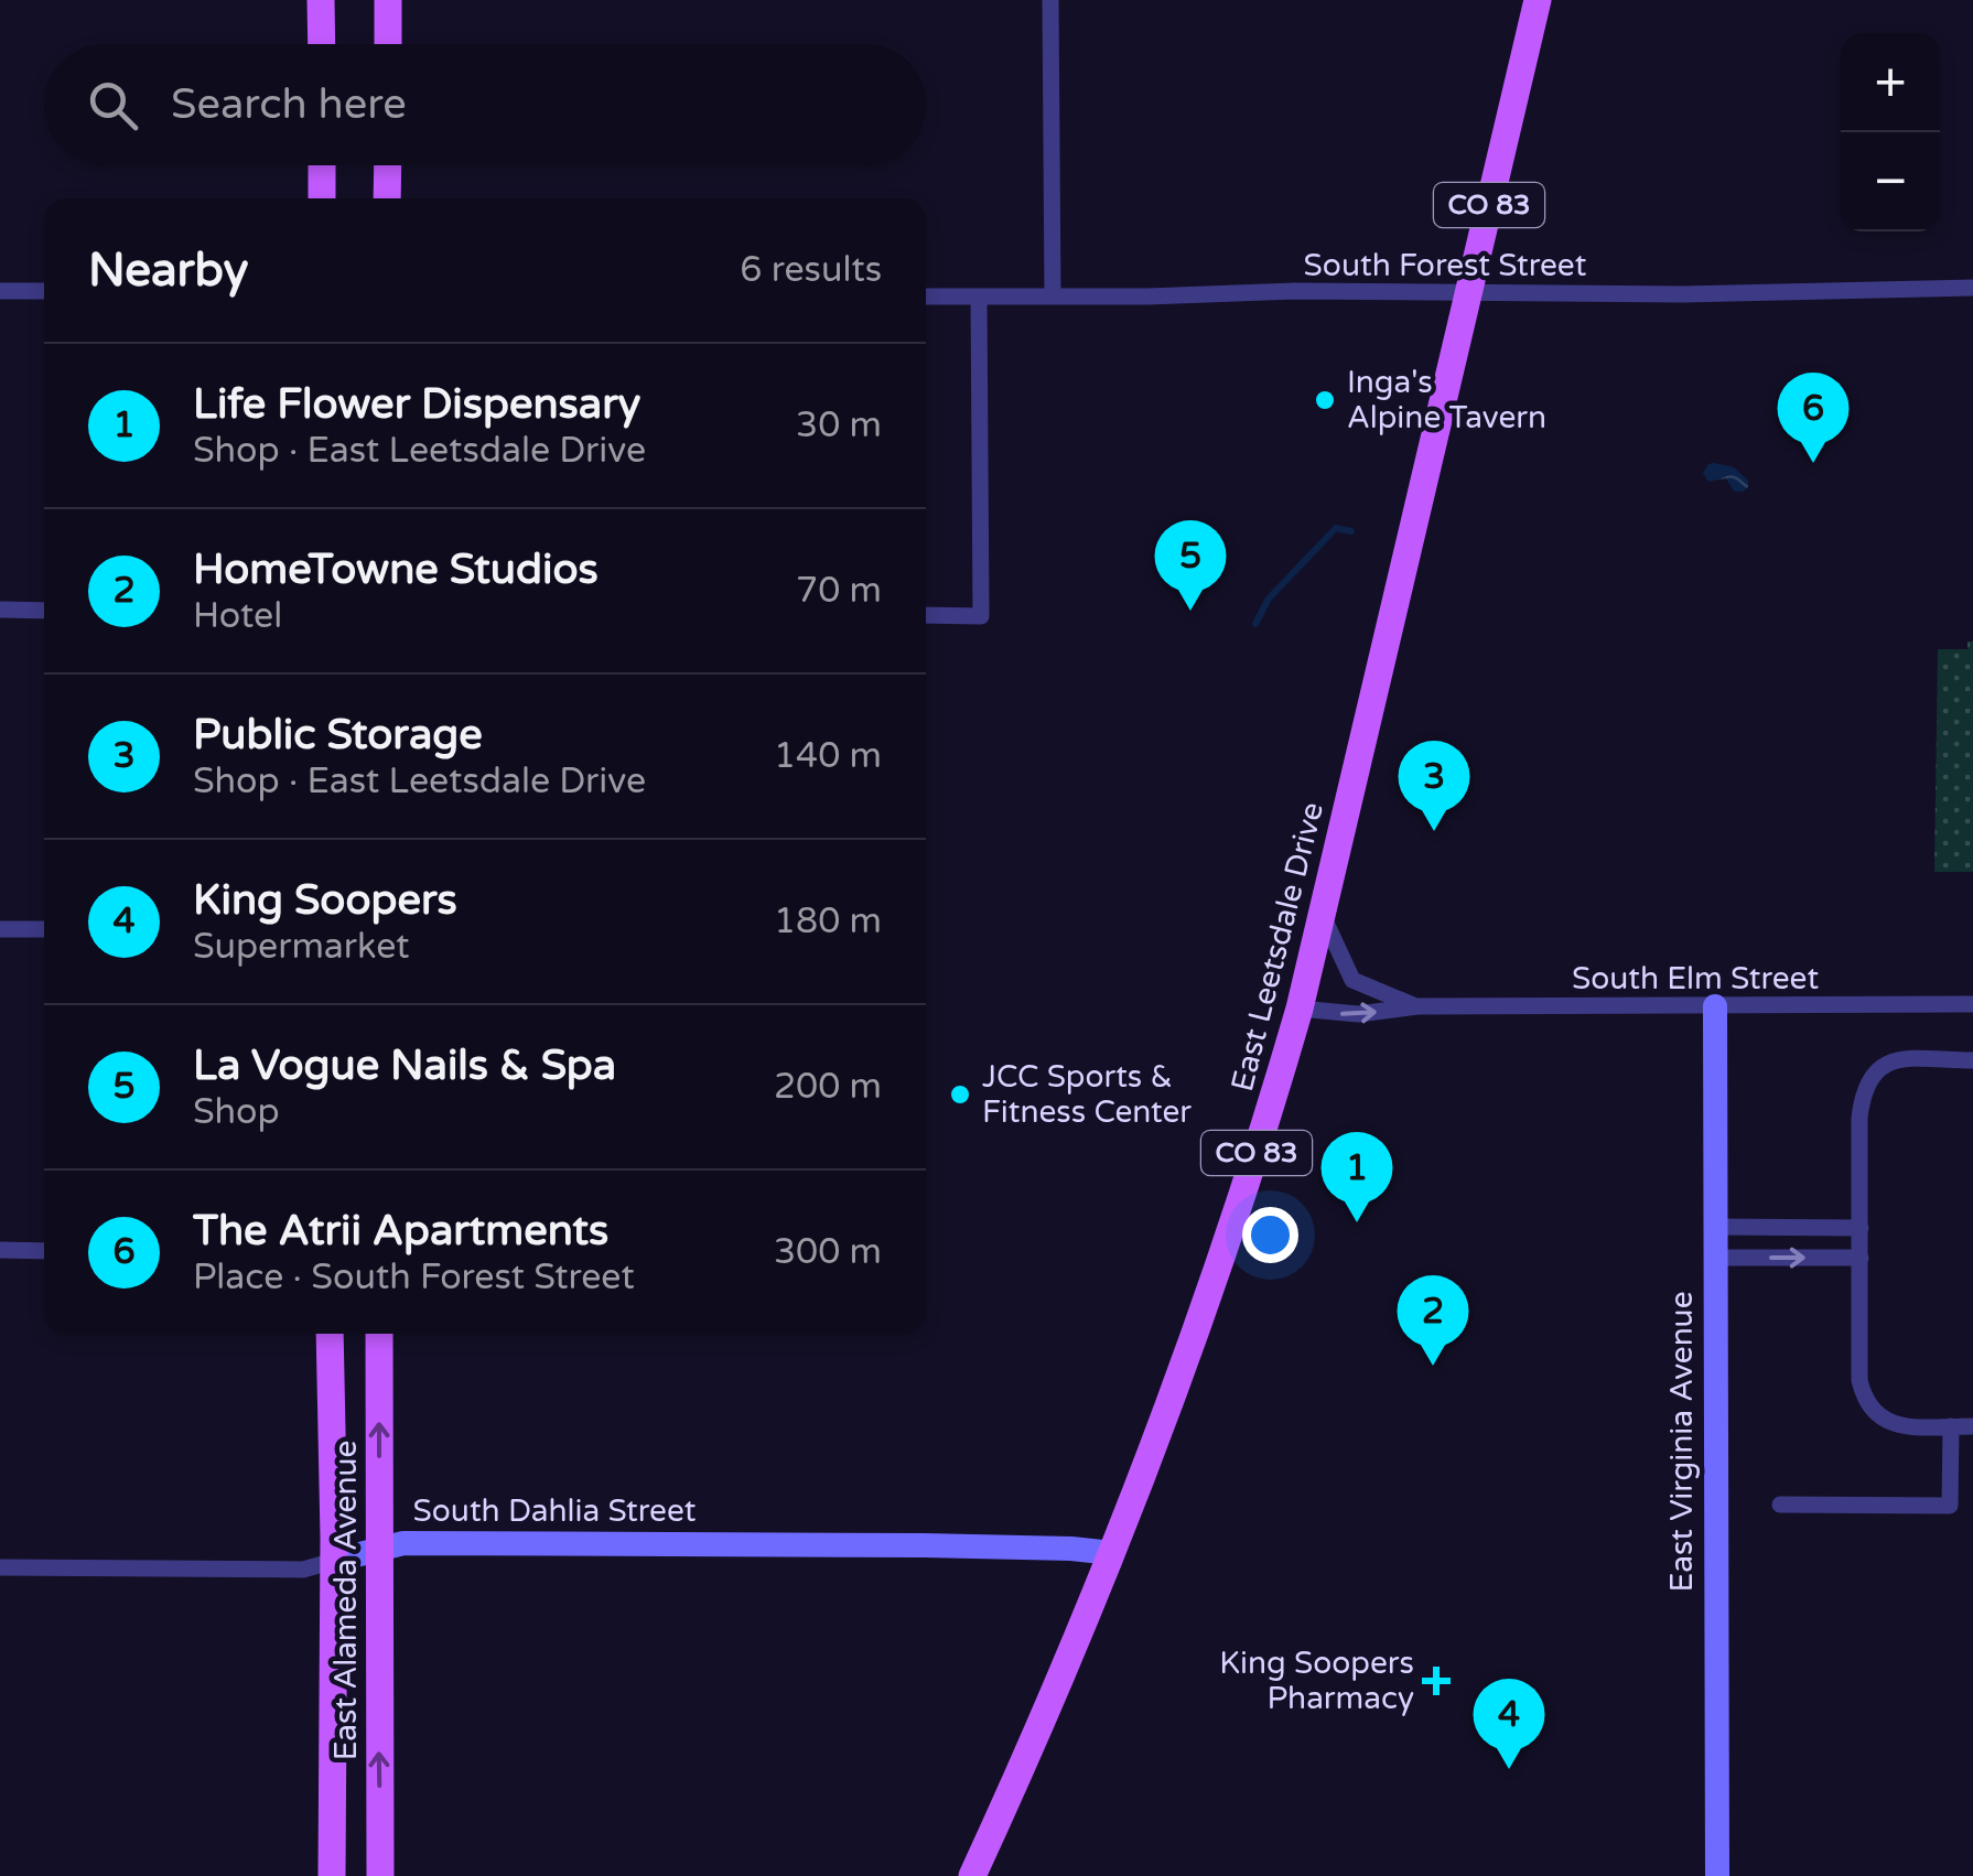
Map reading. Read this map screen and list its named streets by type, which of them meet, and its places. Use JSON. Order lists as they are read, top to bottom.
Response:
{
  "streets": {
    "main road": ["CO 83", "East Leetsdale Drive", "East Alameda Avenue"],
    "street": [
      "South Forest Street",
      "South Elm Street",
      "East Virginia Avenue",
      "South Dahlia Street"
    ]
  },
  "crossings": [
    ["South Forest Street", "East Leetsdale Drive"],
    ["East Leetsdale Drive", "South Elm Street"],
    ["East Leetsdale Drive", "South Dahlia Street"],
    ["South Elm Street", "East Virginia Avenue"],
    ["South Dahlia Street", "East Alameda Avenue"]
  ],
  "places": {
    "other": ["Inga's Alpine Tavern", "JCC Sports & Fitness Center"],
    "health": ["King Soopers Pharmacy"]
  },
  "page": {
    "map_buttons": ["+", "−"],
    "search": "Search here",
    "heading": ["Nearby", "6 results"],
    "list": [
      {
        "mark": "1",
        "name": "Life Flower Dispensary",
        "note": "Shop · East Leetsdale Drive",
        "value": "30 m"
      },
      {
        "mark": "2",
        "name": "HomeTowne Studios",
        "note": "Hotel",
        "value": "70 m"
      },
      {
        "mark": "3",
        "name": "Public Storage",
        "note": "Shop · East Leetsdale Drive",
        "value": "140 m"
      },
      {
        "mark": "4",
        "name": "King Soopers",
        "note": "Supermarket",
        "value": "180 m"
      },
      {
        "mark": "5",
        "name": "La Vogue Nails & Spa",
        "note": "Shop",
        "value": "200 m"
      },
      {
        "mark": "6",
        "name": "The Atrii Apartments",
        "note": "Place · South Forest Street",
        "value": "300 m"
      }
    ],
    "pins": [
      "6",
      "5",
      "3",
      "1",
      "2",
      "4"
    ]
  }
}
